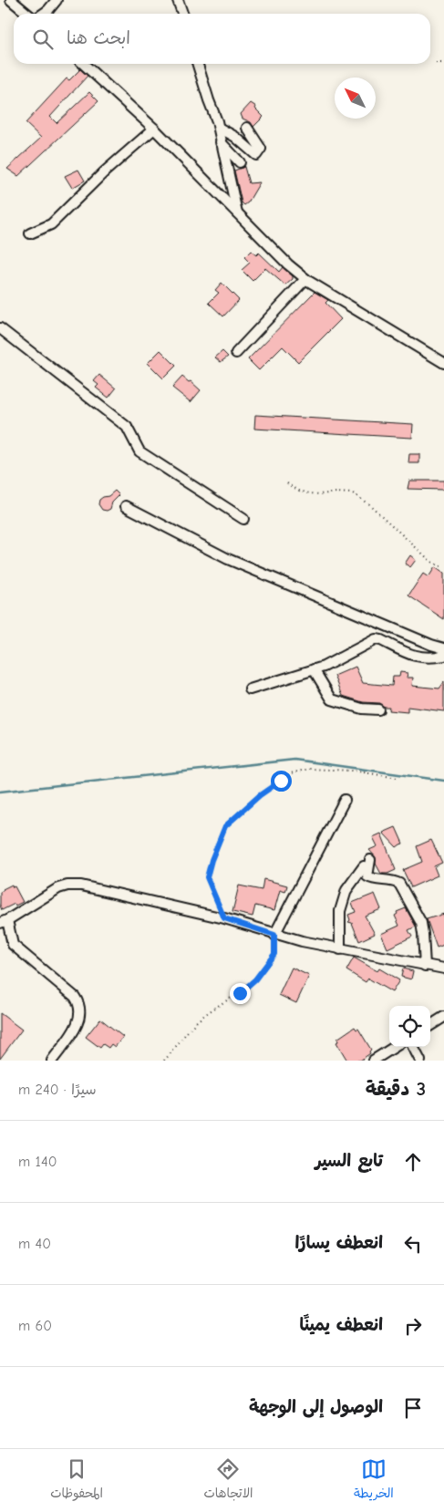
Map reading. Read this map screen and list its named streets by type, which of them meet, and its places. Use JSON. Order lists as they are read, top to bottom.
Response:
{
  "north": "top left",
  "page": {
    "search": "ابحث هنا",
    "heading": ["3 دقيقة", "سيرًا · 240 m"],
    "list": [
      ["تابع السير", "140 m"],
      ["انعطف يسارًا", "40 m"],
      ["انعطف يمينًا", "60 m"],
      "الوصول إلى الوجهة"
    ],
    "nav": ["الخريطة", "الاتجاهات", "المحفوظات"]
  }
}
